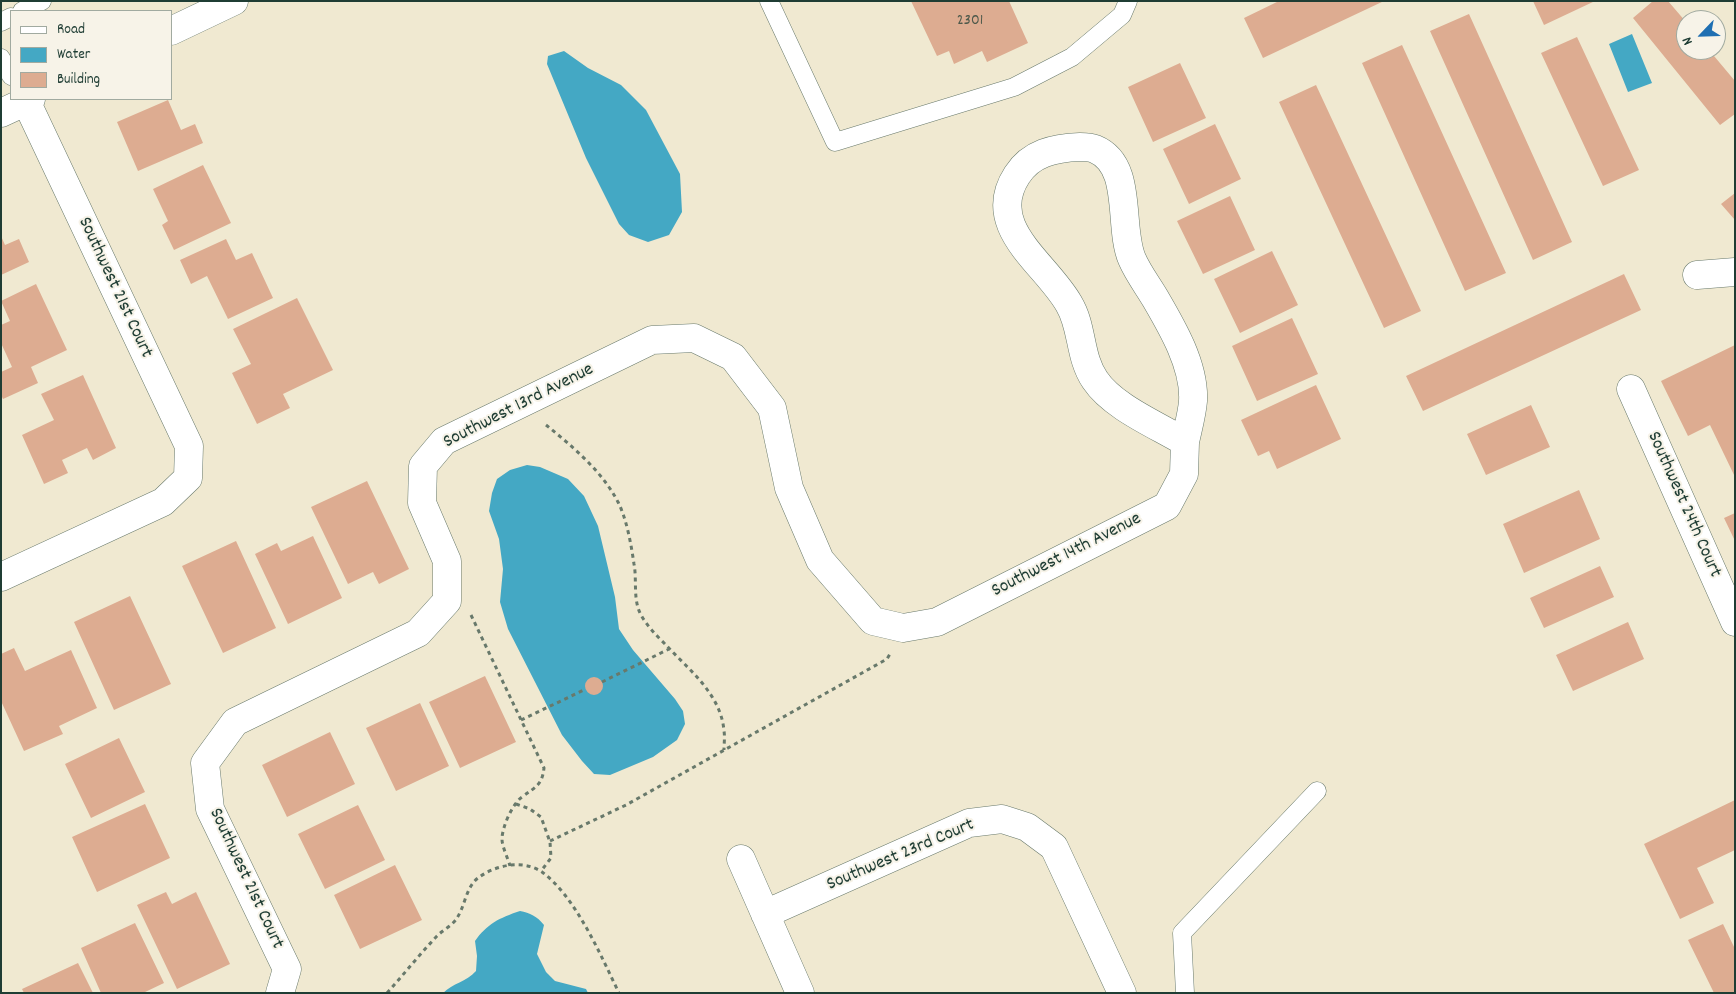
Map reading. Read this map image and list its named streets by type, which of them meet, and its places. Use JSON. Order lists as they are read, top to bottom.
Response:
{
  "streets": {
    "street": [
      "Southwest 21st Court",
      "Southwest 13rd Avenue",
      "Southwest 24th Court",
      "Southwest 14th Avenue",
      "Southwest 23rd Court"
    ]
  },
  "crossings": [
    ["Southwest 21st Court", "Southwest 13rd Avenue"],
    ["Southwest 13rd Avenue", "Southwest 14th Avenue"]
  ],
  "house_numbers": ["2301"],
  "legend": ["Road", "Water", "Building"],
  "north": "bottom left"
}
